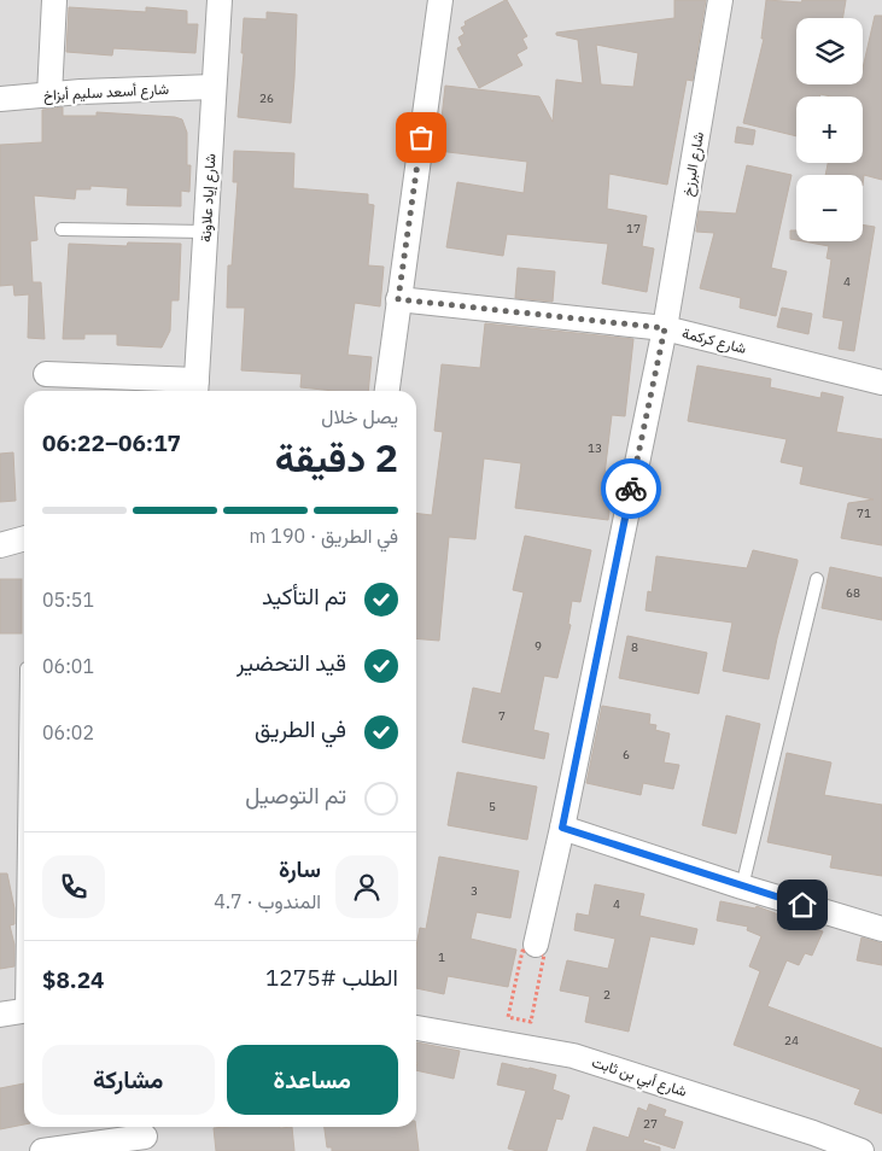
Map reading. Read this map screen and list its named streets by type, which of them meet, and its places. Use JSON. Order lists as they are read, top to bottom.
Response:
{
  "streets": {
    "street": [
      "شارع أسعد سليم أبزاخ",
      "شارع البرزخ",
      "شارع إياد علاونة",
      "شارع كركمة",
      "شارع أبي بن ثابت"
    ]
  },
  "crossings": [
    ["شارع أسعد سليم أبزاخ", "شارع إياد علاونة"],
    ["شارع البرزخ", "شارع كركمة"]
  ],
  "house_numbers": [
    "26",
    "17",
    "4",
    "13",
    "71",
    "68",
    "9",
    "8",
    "7",
    "6",
    "5",
    "3",
    "4",
    "1",
    "2",
    "24",
    "27"
  ],
  "page": {
    "map_buttons": ["+", "−"],
    "heading": ["2 دقيقة", "يصل خلال", "06:17–06:22"],
    "panel": [
      "سارة",
      "المندوب · 4.7",
      "الطلب #1275",
      "$8.24"
    ],
    "bar": "في الطريق · 190 m",
    "list": [
      ["تم التأكيد", "05:51"],
      ["قيد التحضير", "06:01"],
      ["في الطريق", "06:02"],
      "تم التوصيل"
    ],
    "buttons": ["مساعدة", "مشاركة"]
  }
}
